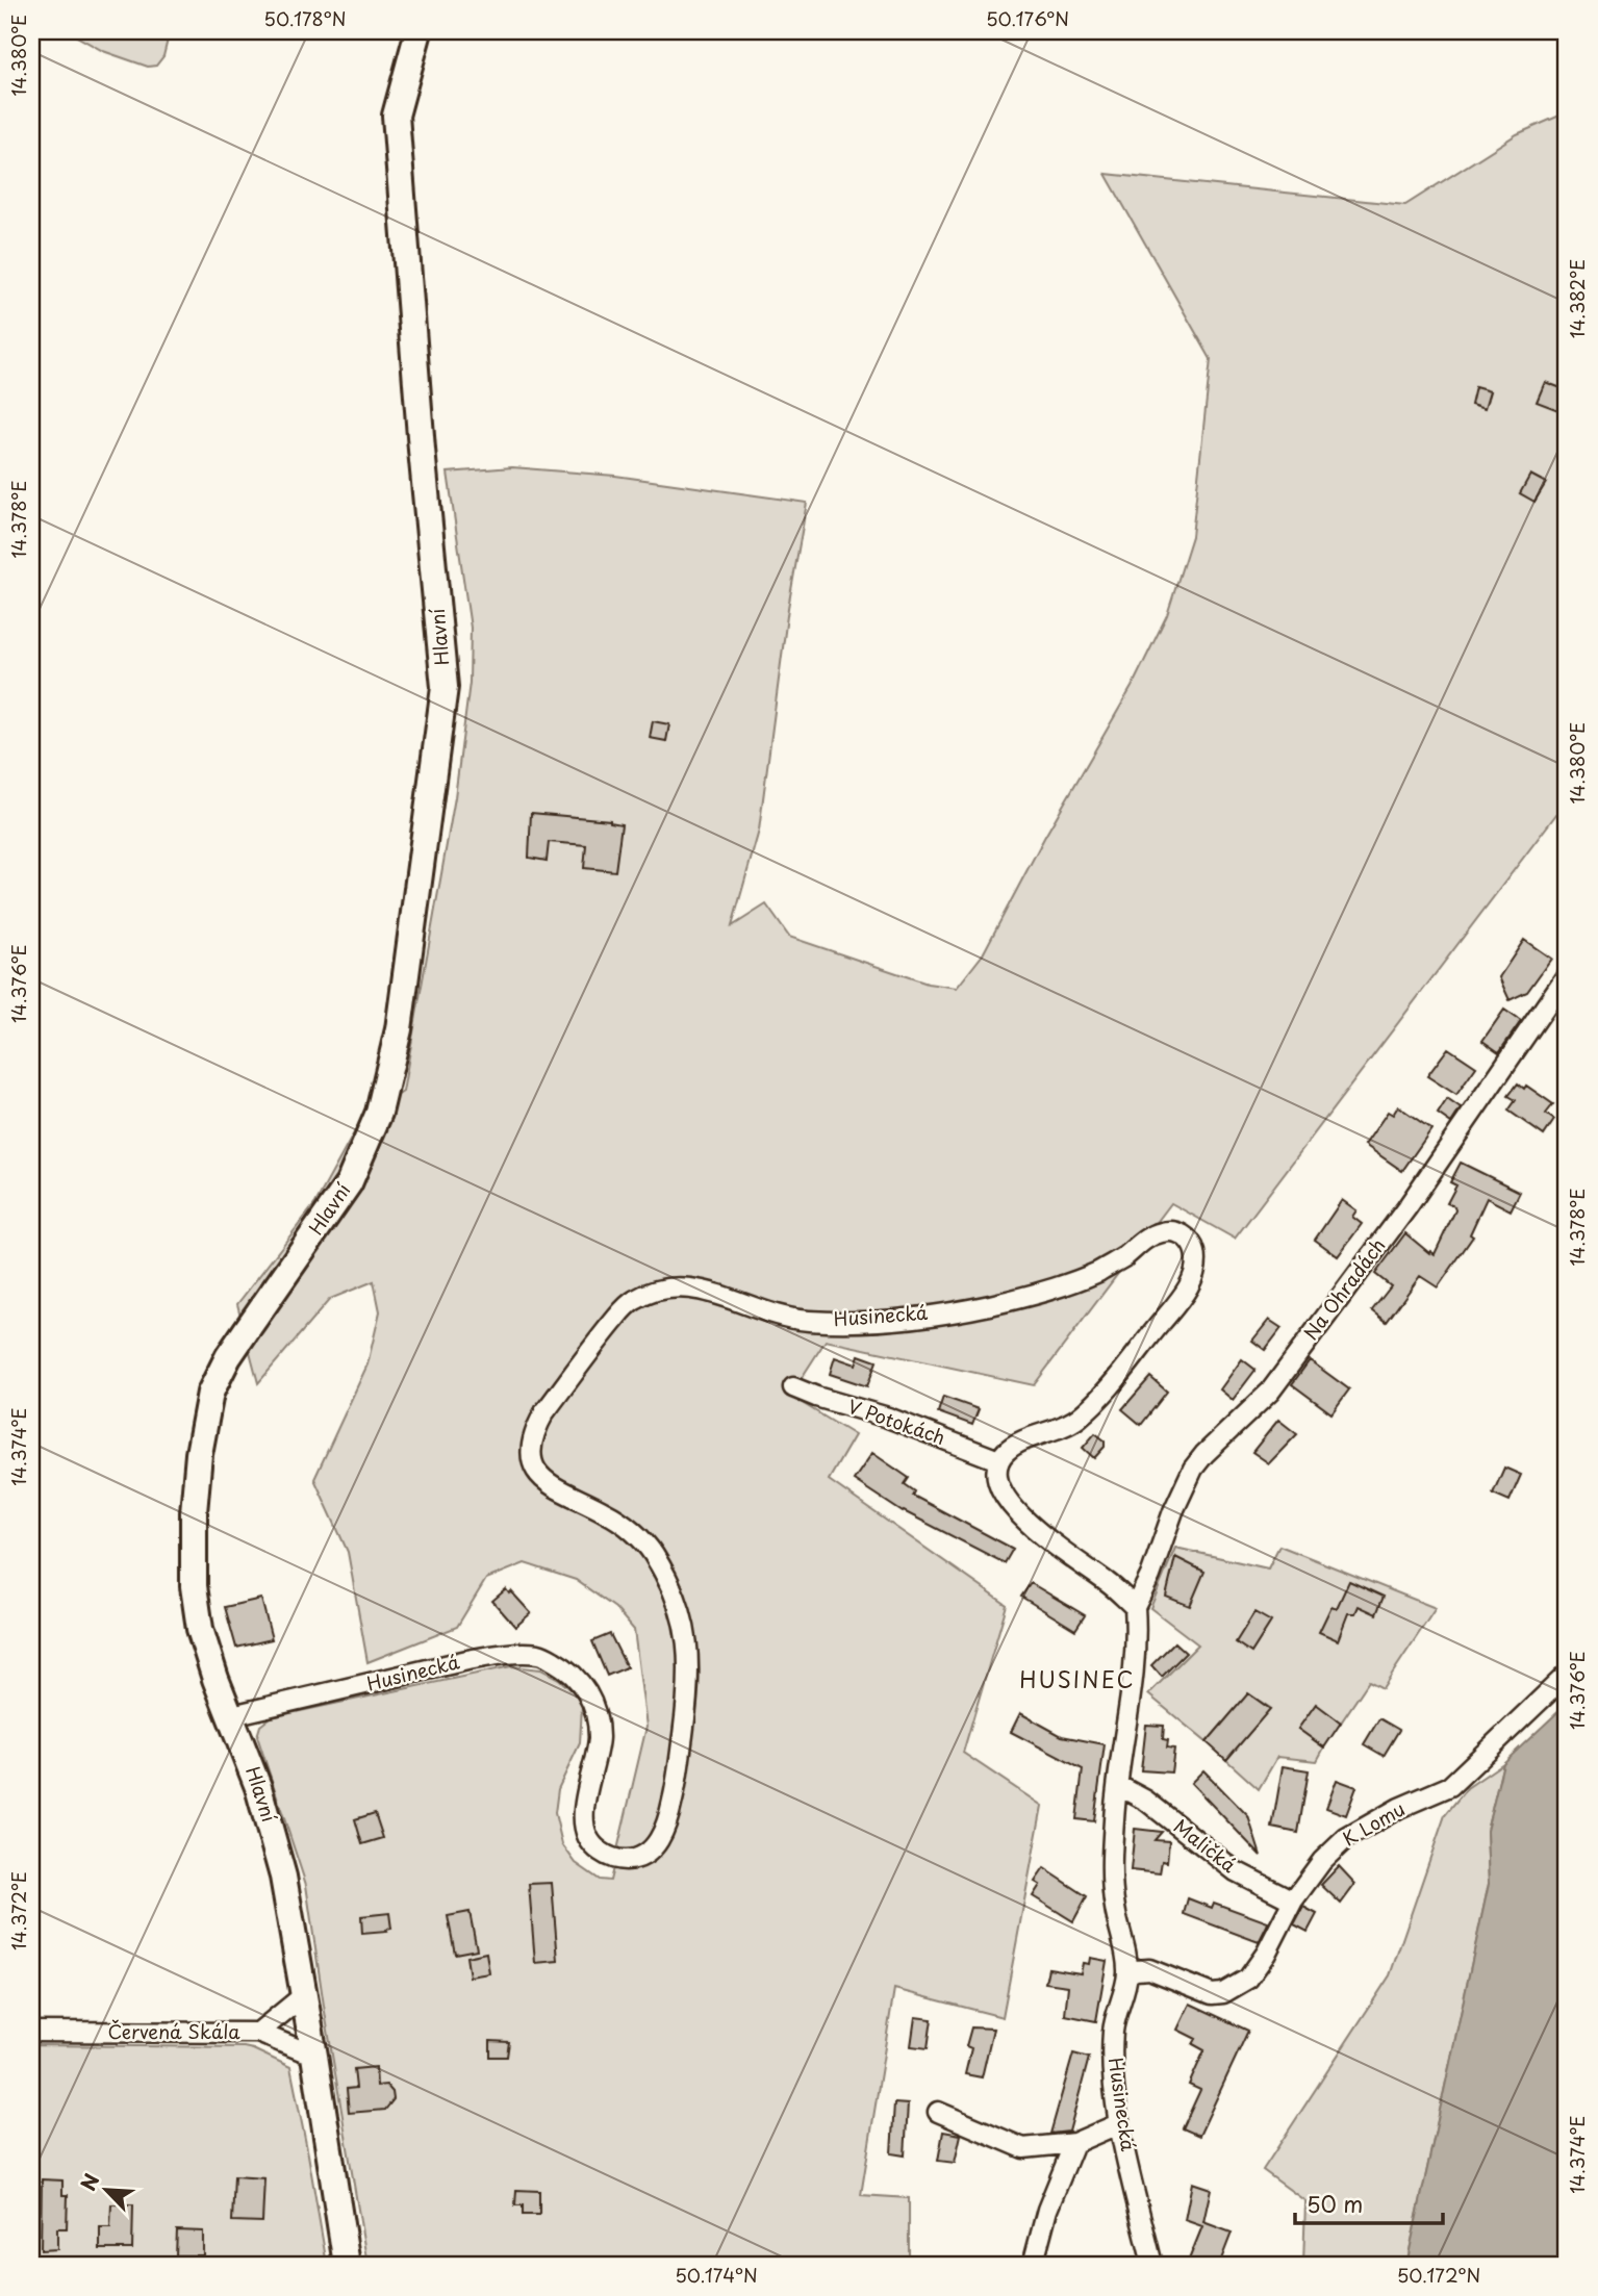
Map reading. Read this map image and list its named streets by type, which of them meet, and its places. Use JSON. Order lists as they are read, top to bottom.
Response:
{
  "streets": {
    "street": [
      "Hlavní",
      "Na Ohradách",
      "Husinecká",
      "V Potokách",
      "K Lomu",
      "Maličká",
      "Červená Skála"
    ]
  },
  "crossings": [
    ["Hlavní", "Husinecká"],
    ["Hlavní", "Červená Skála"],
    ["Na Ohradách", "Husinecká"],
    ["Husinecká", "V Potokách"],
    ["Husinecká", "K Lomu"],
    ["Husinecká", "Maličká"],
    ["K Lomu", "Maličká"]
  ],
  "districts": ["HUSINEC"],
  "scale_bar": "50 m",
  "north": "top left",
  "coordinates": [
    "50.178°N",
    "50.176°N",
    "14.380°E",
    "14.382°E",
    "14.378°E",
    "14.376°E",
    "14.374°E",
    "14.372°E",
    "50.174°N",
    "50.172°N"
  ]
}
